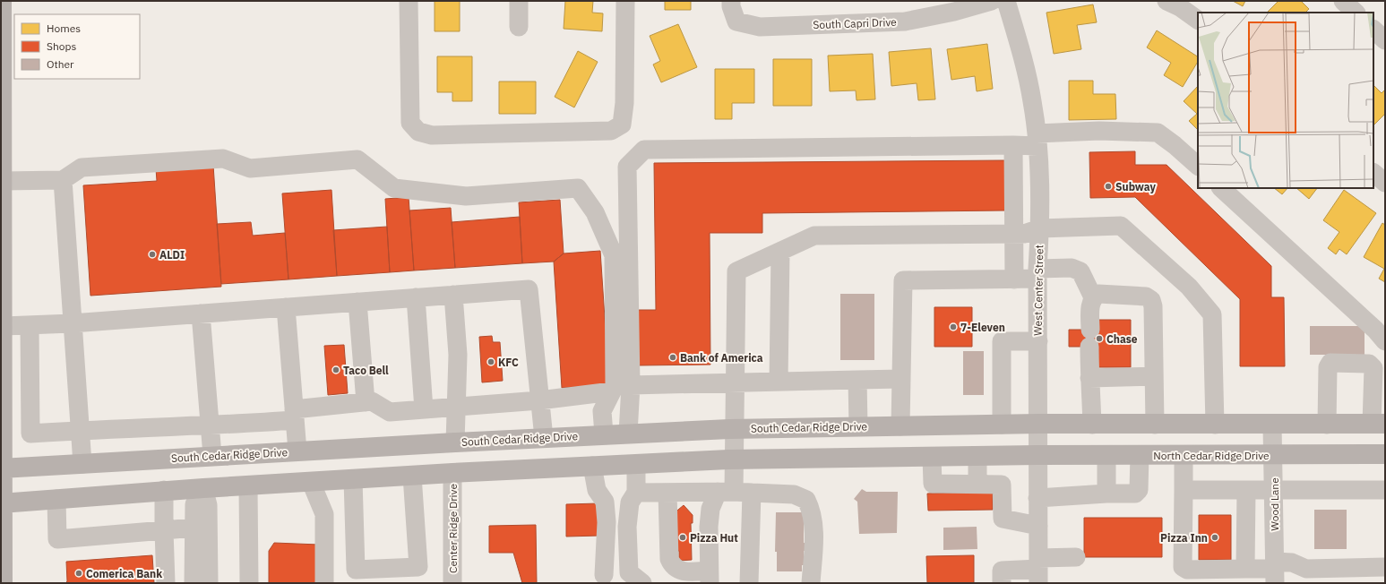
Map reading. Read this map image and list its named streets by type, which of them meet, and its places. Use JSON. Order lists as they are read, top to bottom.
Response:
{
  "streets": {
    "main road": ["South Cedar Ridge Drive", "North Cedar Ridge Drive"],
    "street": [
      "South Capri Drive",
      "West Center Street",
      "Wood Lane",
      "Center Ridge Drive"
    ]
  },
  "crossings": [
    ["West Center Street", "South Cedar Ridge Drive"],
    ["West Center Street", "North Cedar Ridge Drive"],
    ["North Cedar Ridge Drive", "Wood Lane"]
  ],
  "places": [
    "Subway",
    "ALDI",
    "7-Eleven",
    "Chase",
    "Bank of America",
    "KFC",
    "Taco Bell",
    "Pizza Hut",
    "Pizza Inn",
    "Comerica Bank"
  ],
  "legend": ["Homes", "Shops", "Other"]
}
